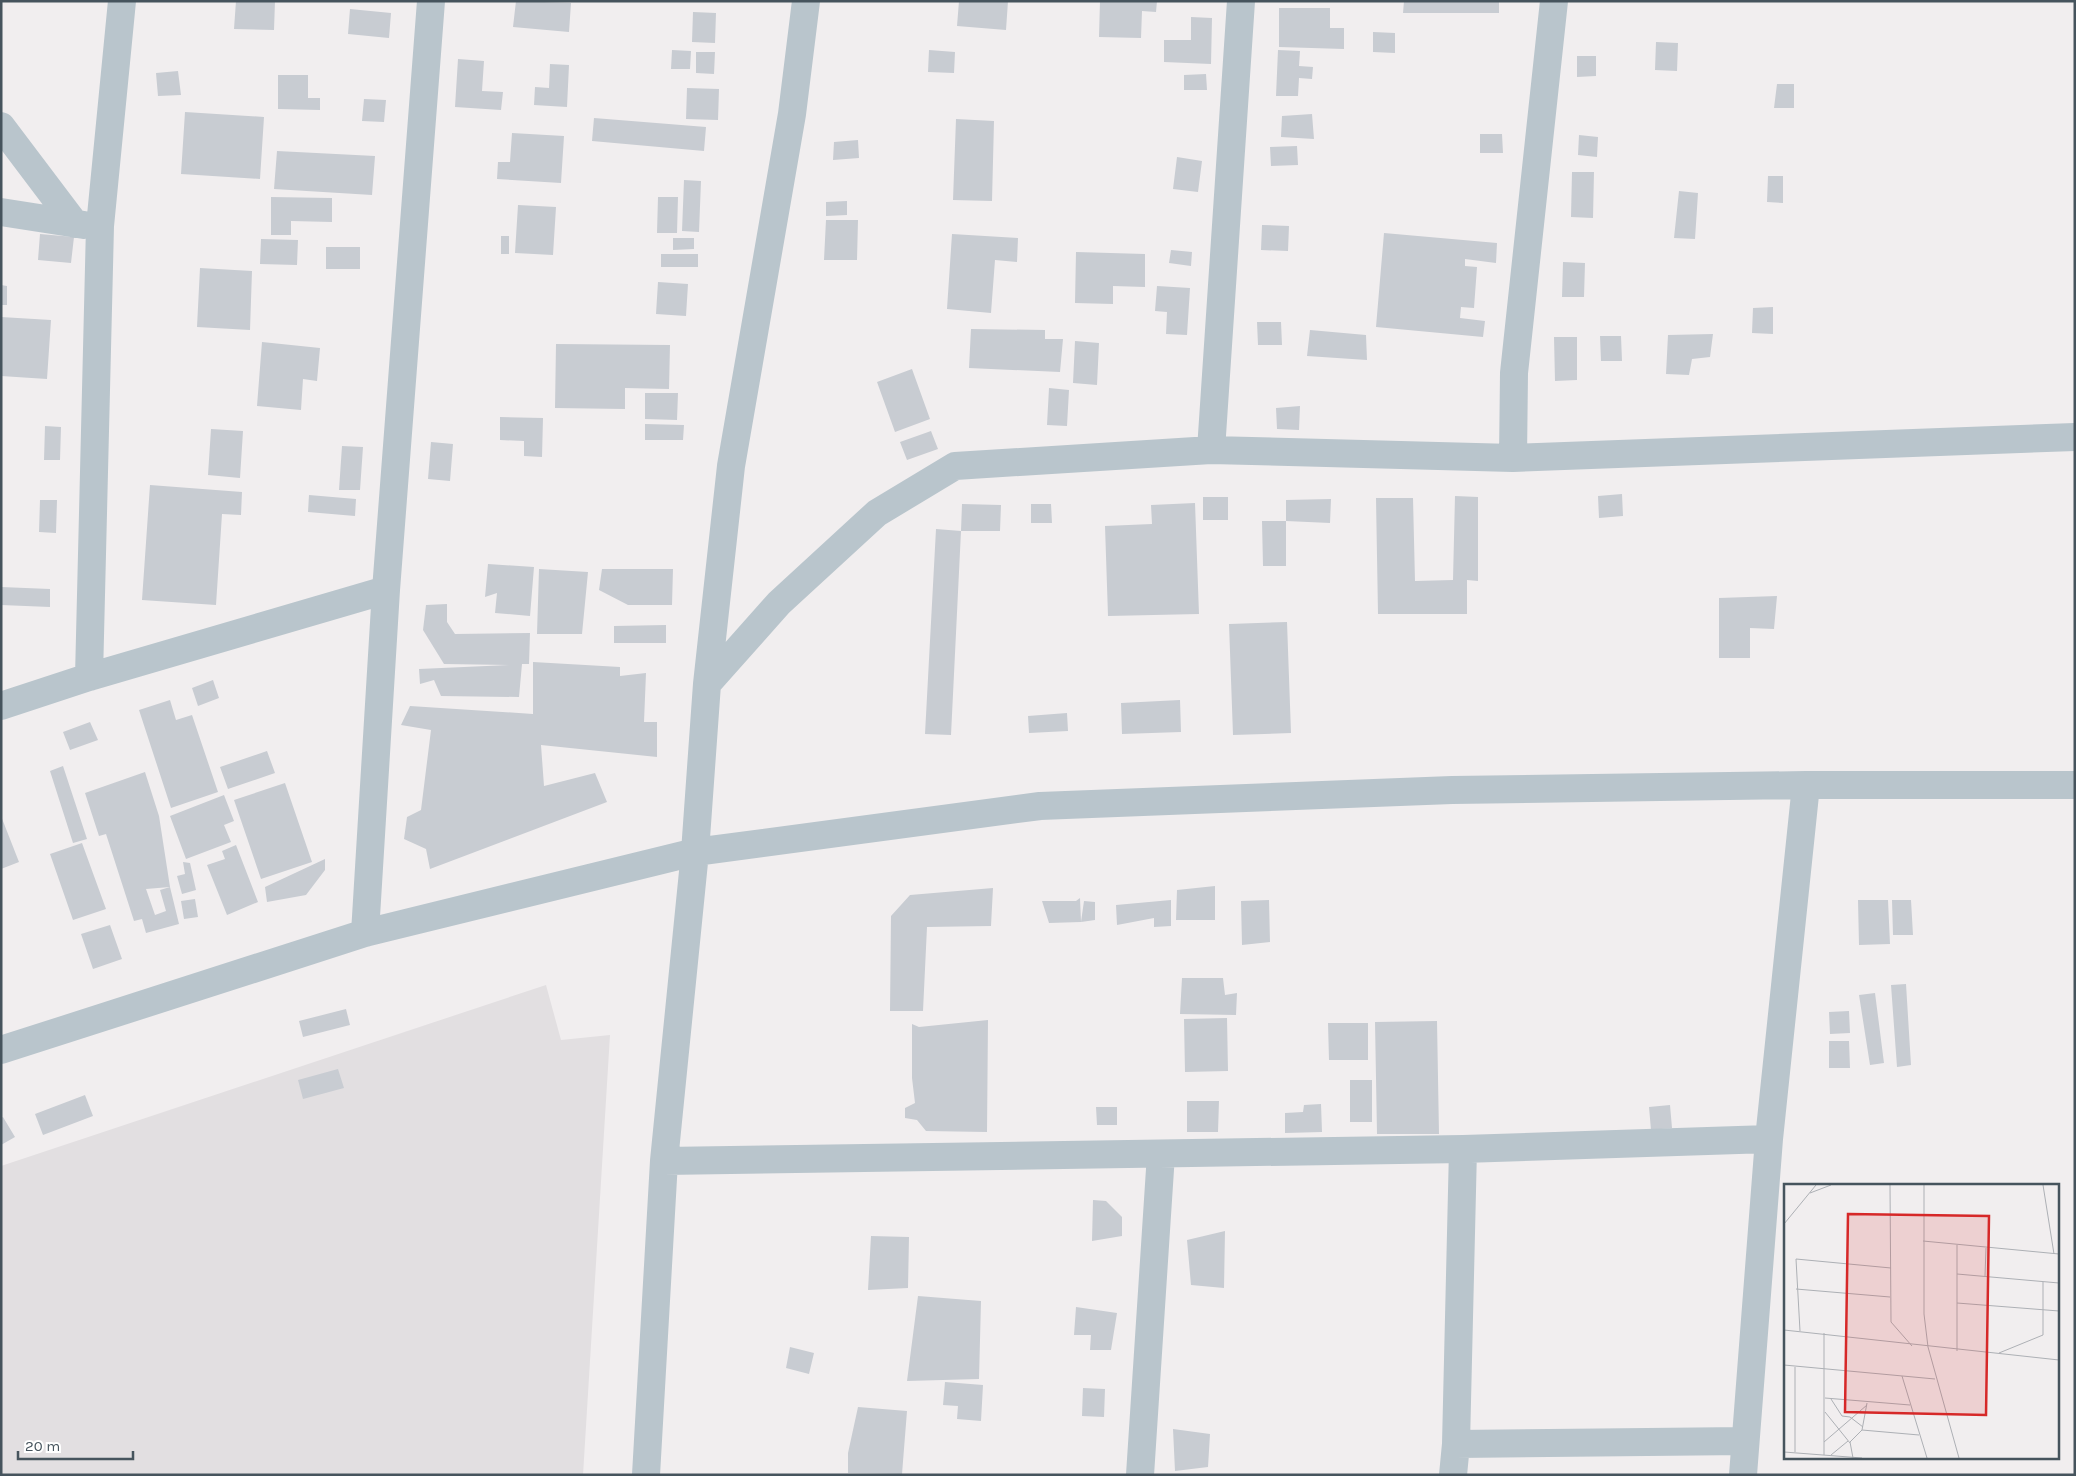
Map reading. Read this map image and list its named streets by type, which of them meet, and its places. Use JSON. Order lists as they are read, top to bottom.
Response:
{
  "scale_bar": "20 m"
}
